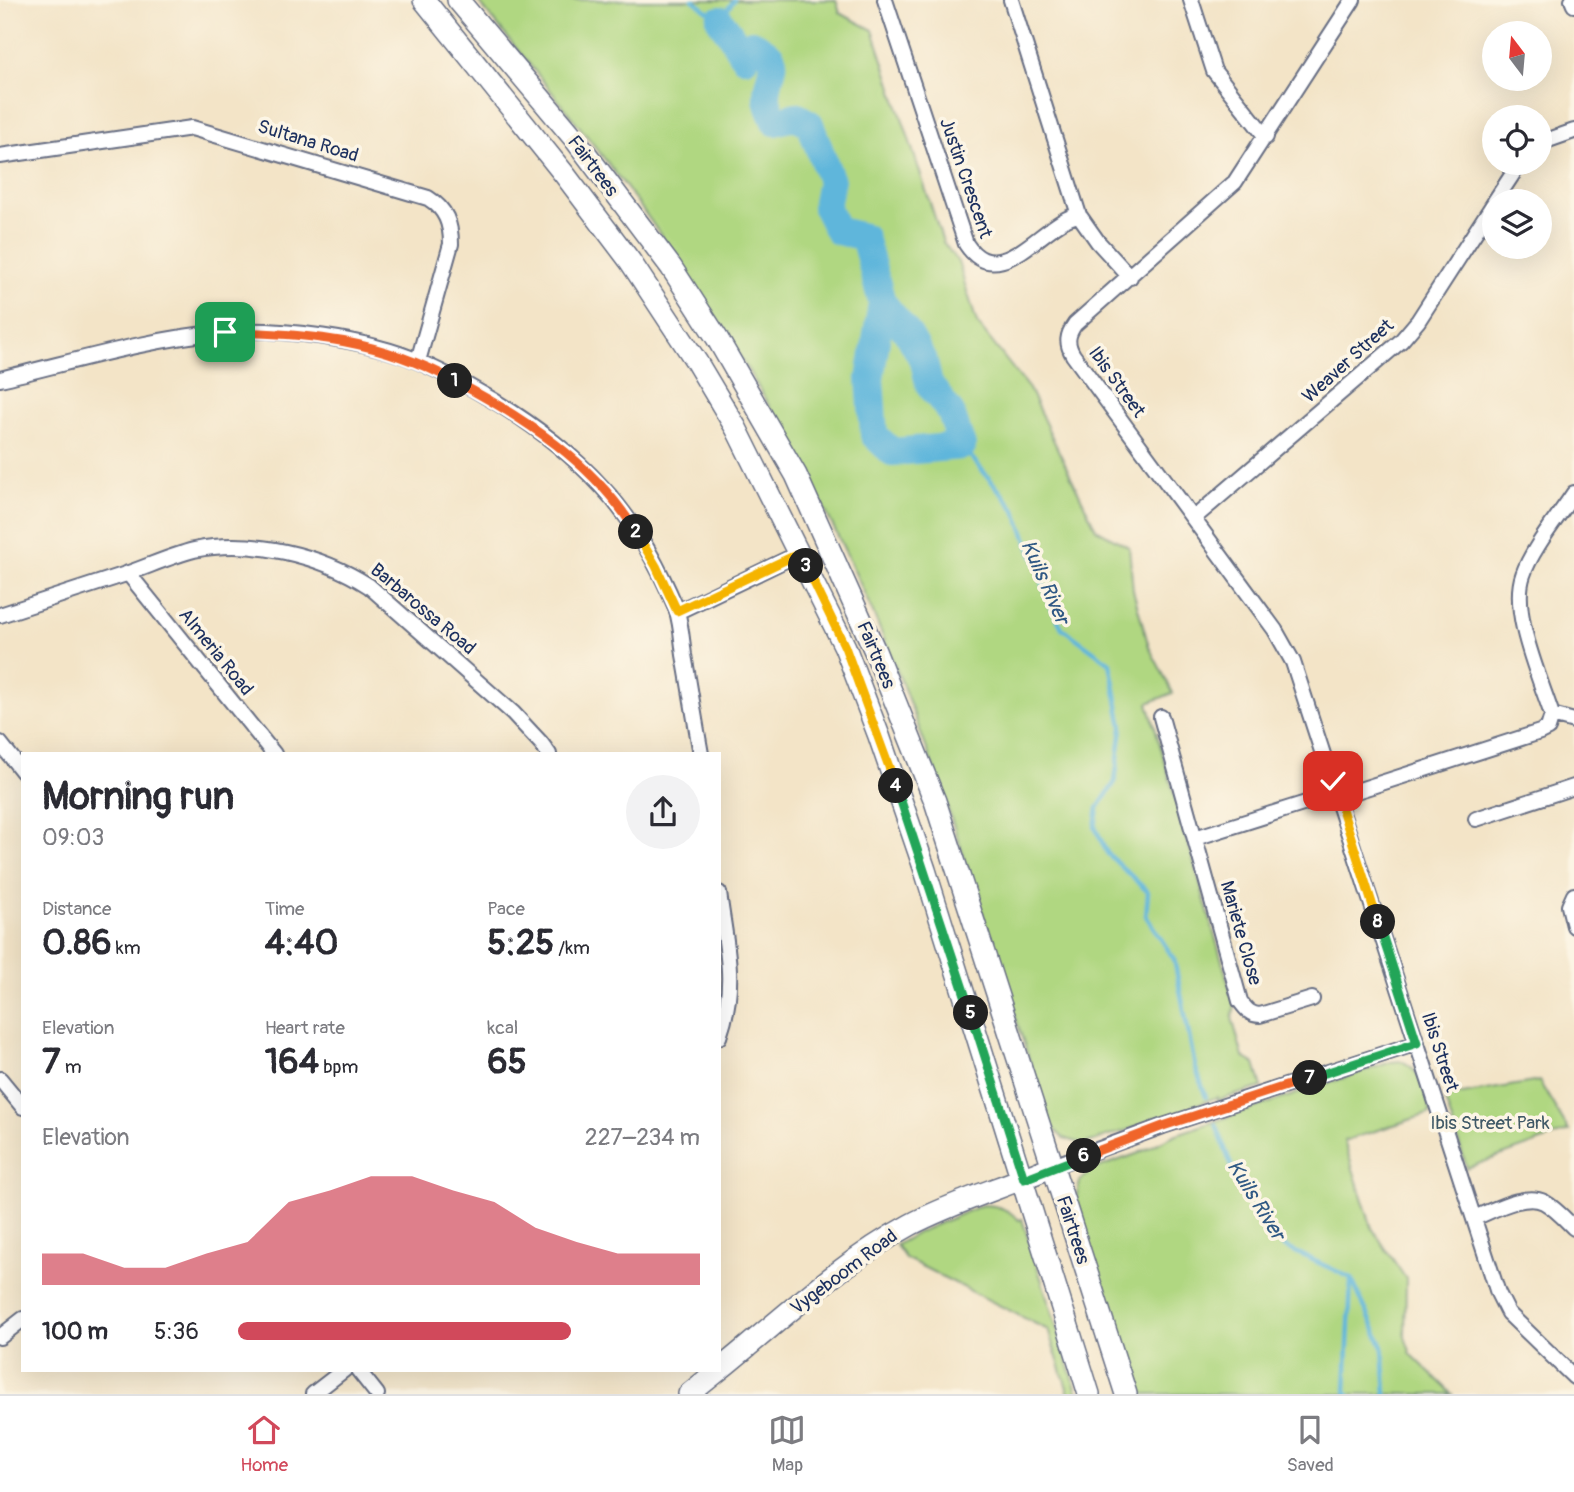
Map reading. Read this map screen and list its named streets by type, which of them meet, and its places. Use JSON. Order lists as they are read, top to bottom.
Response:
{
  "streets": {
    "main road": ["Fairtrees", "Vygeboom Road"],
    "street": [
      "Sultana Road",
      "Justin Crescent",
      "Weaver Street",
      "Ibis Street",
      "Barbarossa Road",
      "Almeria Road",
      "Mariete Close"
    ]
  },
  "crossings": [
    ["Fairtrees", "Vygeboom Road"],
    ["Weaver Street", "Ibis Street"],
    ["Ibis Street", "Vygeboom Road"],
    ["Barbarossa Road", "Almeria Road"]
  ],
  "water": ["Kuils River"],
  "parks": ["Ibis Street Park"],
  "north": "top",
  "page": {
    "pins": [
      "1",
      "2",
      "3",
      "4",
      "8",
      "5",
      "7",
      "6"
    ],
    "heading": ["Morning run", "09:03"],
    "stats": [
      ["Distance", "0.86 km"],
      ["Time", "4:40"],
      ["Pace", "5:25 /km"],
      ["Elevation", "7 m"],
      ["Heart rate", "164 bpm"],
      ["kcal", "65"]
    ],
    "chart": ["Elevation", "227–234 m"],
    "list": [
      {
        "name": "100 m",
        "note": "5:36"
      }
    ],
    "tabs": ["Home", "Map", "Saved"]
  }
}
